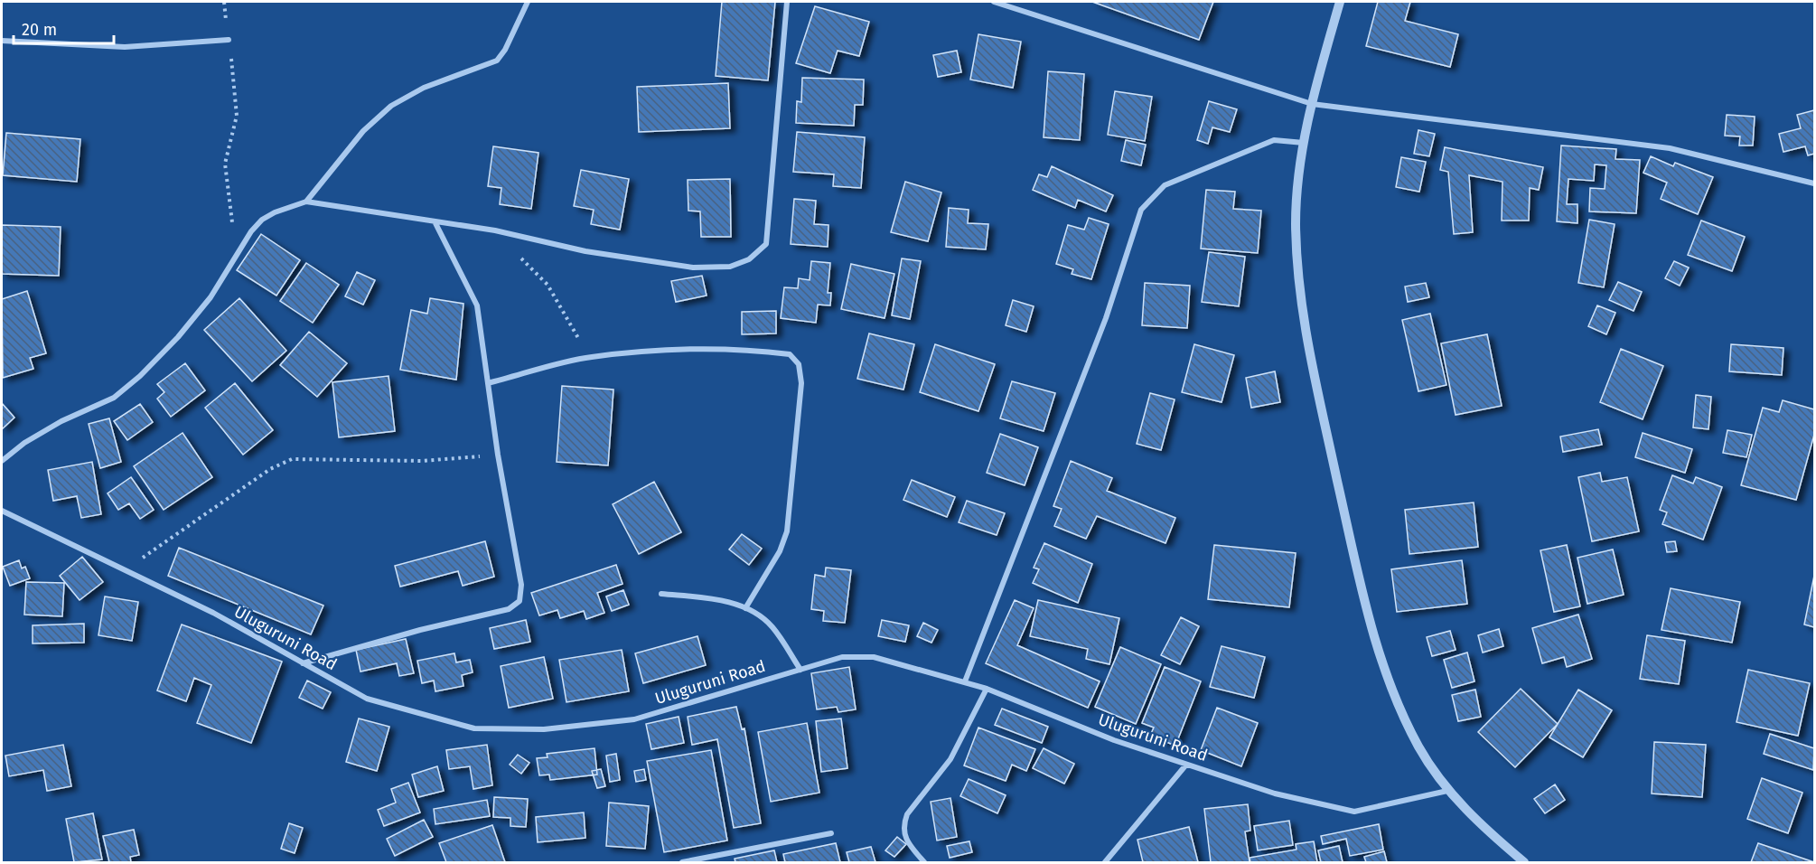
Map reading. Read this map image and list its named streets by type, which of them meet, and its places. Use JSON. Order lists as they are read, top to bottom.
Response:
{
  "streets": {
    "street": ["Uluguruni Road"]
  },
  "scale_bar": "20 m"
}
